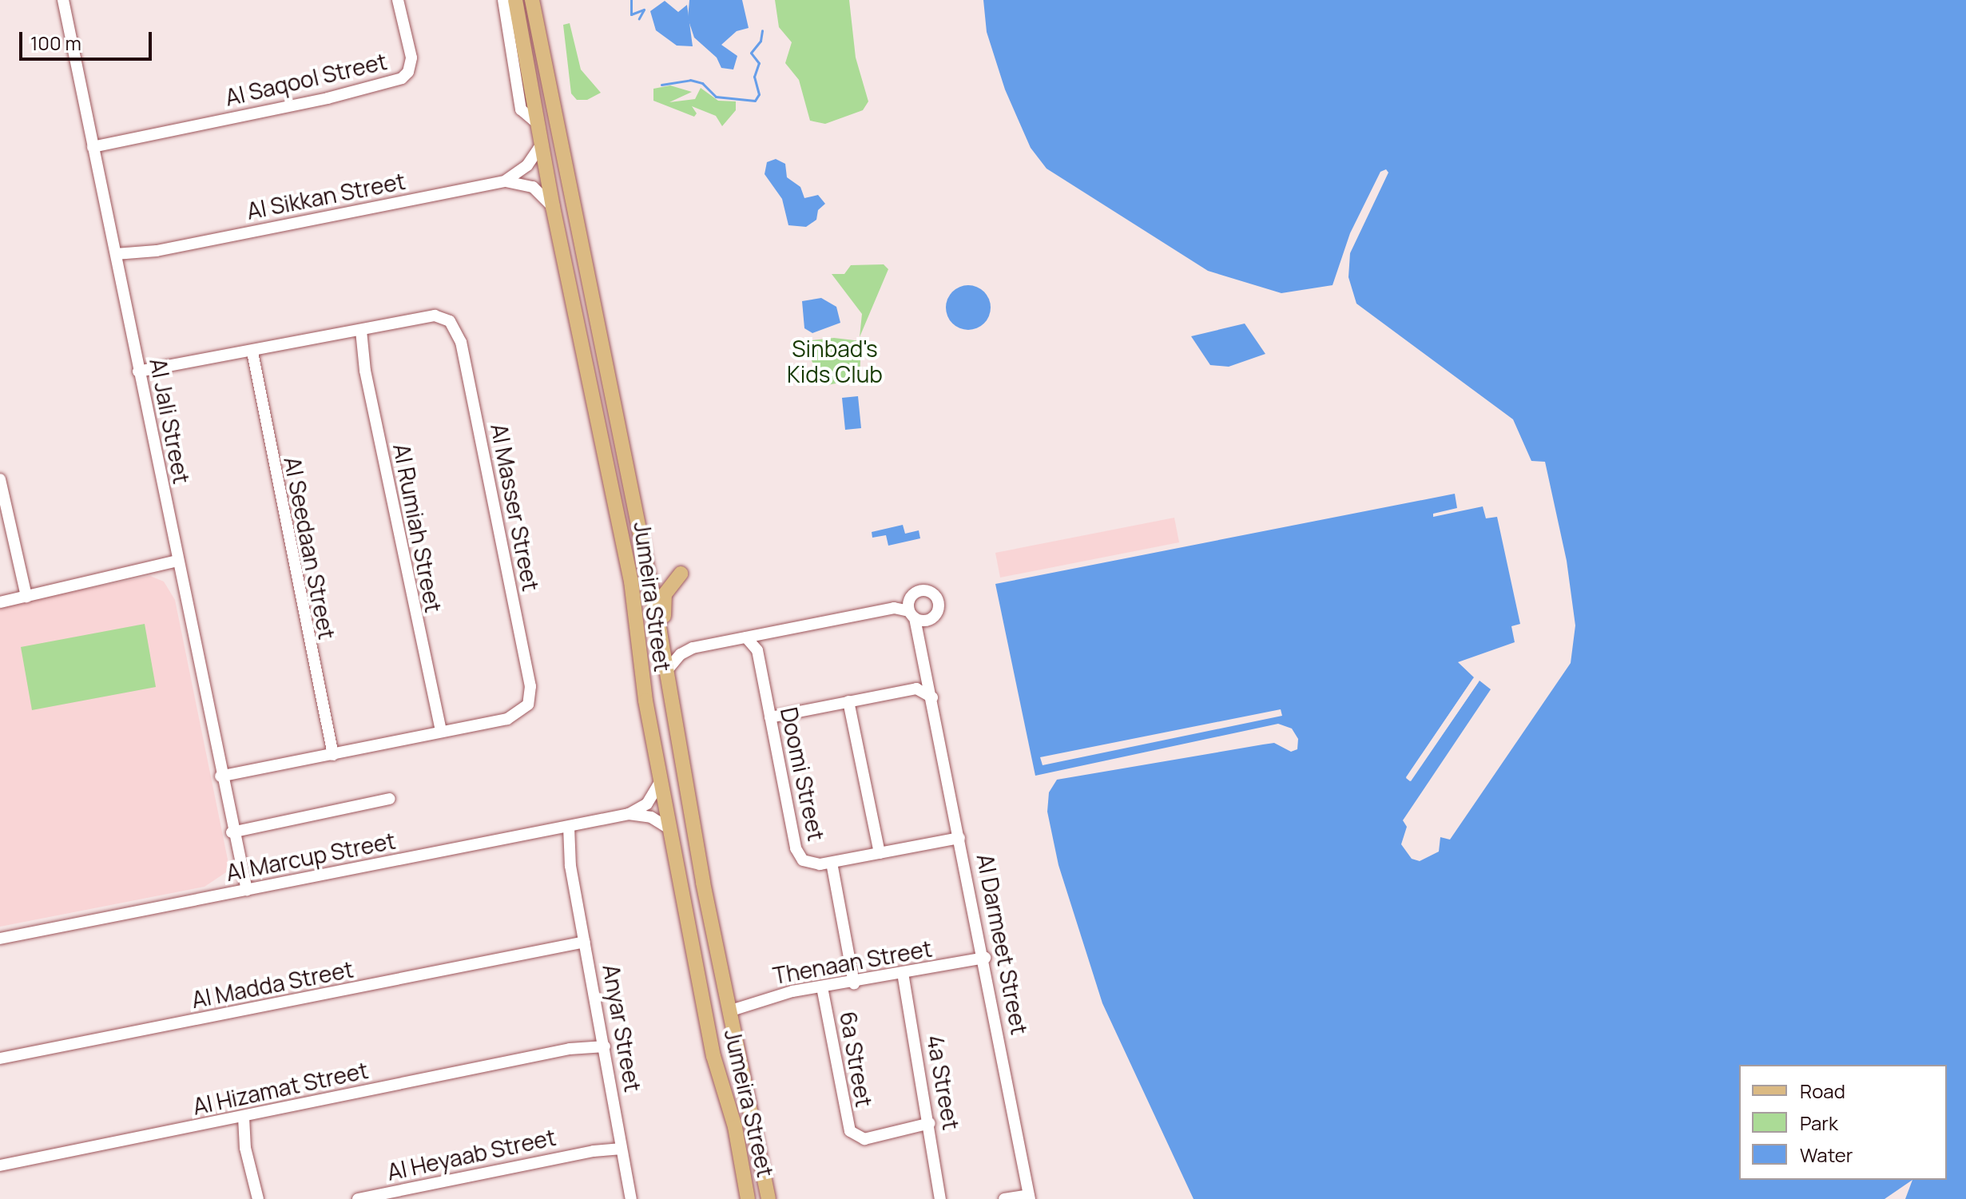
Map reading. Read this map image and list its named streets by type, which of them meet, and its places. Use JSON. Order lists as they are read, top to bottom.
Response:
{
  "streets": {
    "main road": ["Jumeira Street"],
    "street": [
      "Al Saqool Street",
      "Al Sikkan Street",
      "Al Jali Street",
      "Al Masser Street",
      "Al Rumiah Street",
      "Al Seedaan Street",
      "Doomi Street",
      "Al Marcup Street",
      "Al Darmeet Street",
      "Thenaan Street",
      "Al Madda Street",
      "Anyar Street",
      "6a Street",
      "4a Street",
      "Al Hizamat Street",
      "Al Heyaab Street"
    ]
  },
  "crossings": [
    ["Al Saqool Street", "Al Jali Street"],
    ["Al Sikkan Street", "Al Jali Street"],
    ["Al Sikkan Street", "Jumeira Street"],
    ["Al Jali Street", "Al Masser Street"],
    ["Al Jali Street", "Al Marcup Street"],
    ["Al Masser Street", "Al Rumiah Street"],
    ["Al Masser Street", "Al Seedaan Street"],
    ["Jumeira Street", "Al Marcup Street"],
    ["Jumeira Street", "Thenaan Street"],
    ["Doomi Street", "Al Darmeet Street"],
    ["Al Marcup Street", "Anyar Street"],
    ["Al Darmeet Street", "Thenaan Street"],
    ["Thenaan Street", "6a Street"],
    ["Thenaan Street", "4a Street"],
    ["Al Madda Street", "Anyar Street"],
    ["Anyar Street", "Al Hizamat Street"],
    ["Anyar Street", "Al Heyaab Street"],
    ["6a Street", "4a Street"]
  ],
  "parks": ["Sinbad's Kids Club"],
  "legend": ["Road", "Park", "Water"],
  "scale_bar": "100 m"
}
